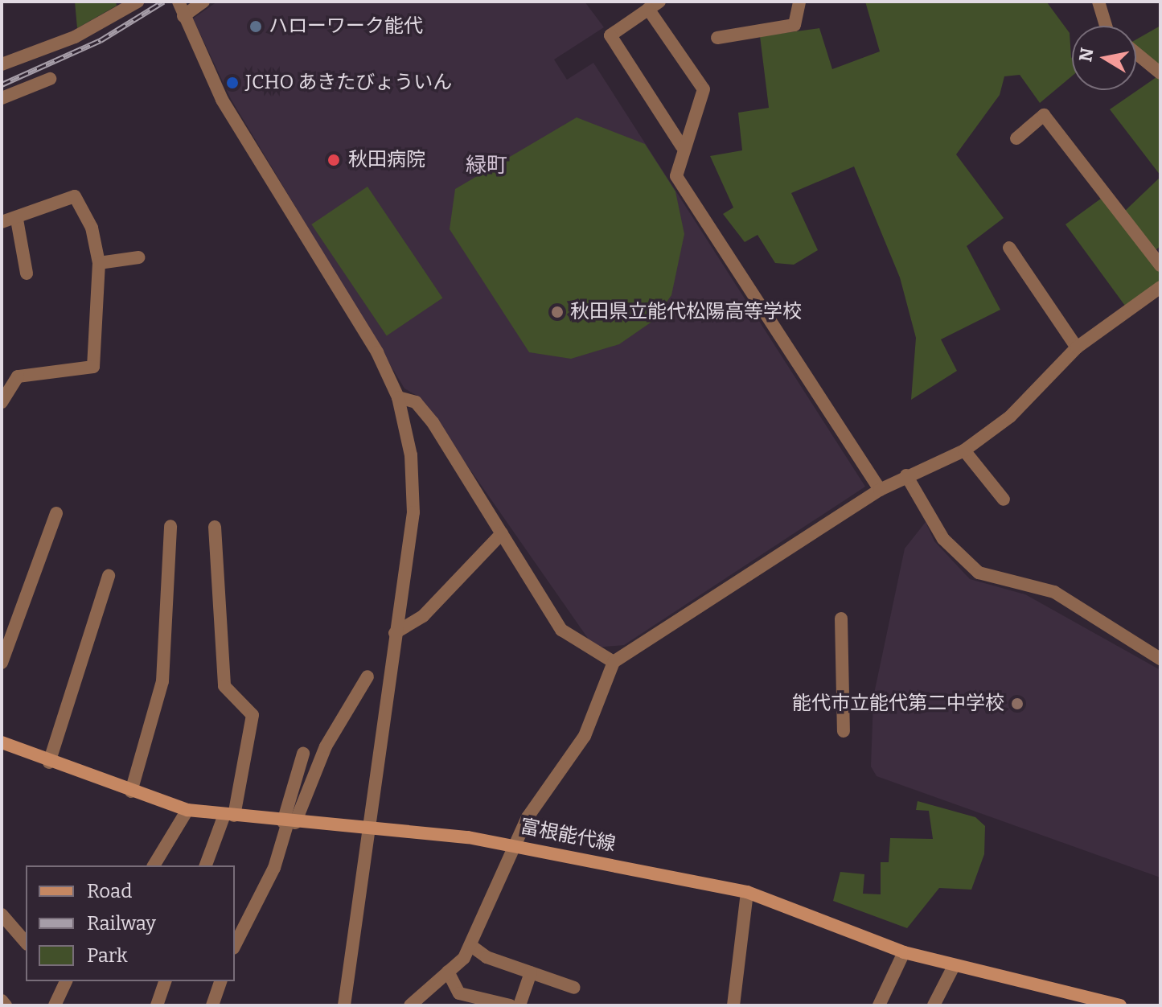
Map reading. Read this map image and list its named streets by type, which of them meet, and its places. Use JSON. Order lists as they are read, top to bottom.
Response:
{
  "streets": {
    "main road": ["富根能代線"]
  },
  "districts": ["緑町"],
  "places": [
    "ハローワーク能代",
    "JCHO あきたびょういん",
    "秋田病院",
    "秋田県立能代松陽高等学校",
    "能代市立能代第二中学校"
  ],
  "legend": ["Road", "Railway", "Park"],
  "north": "left"
}
